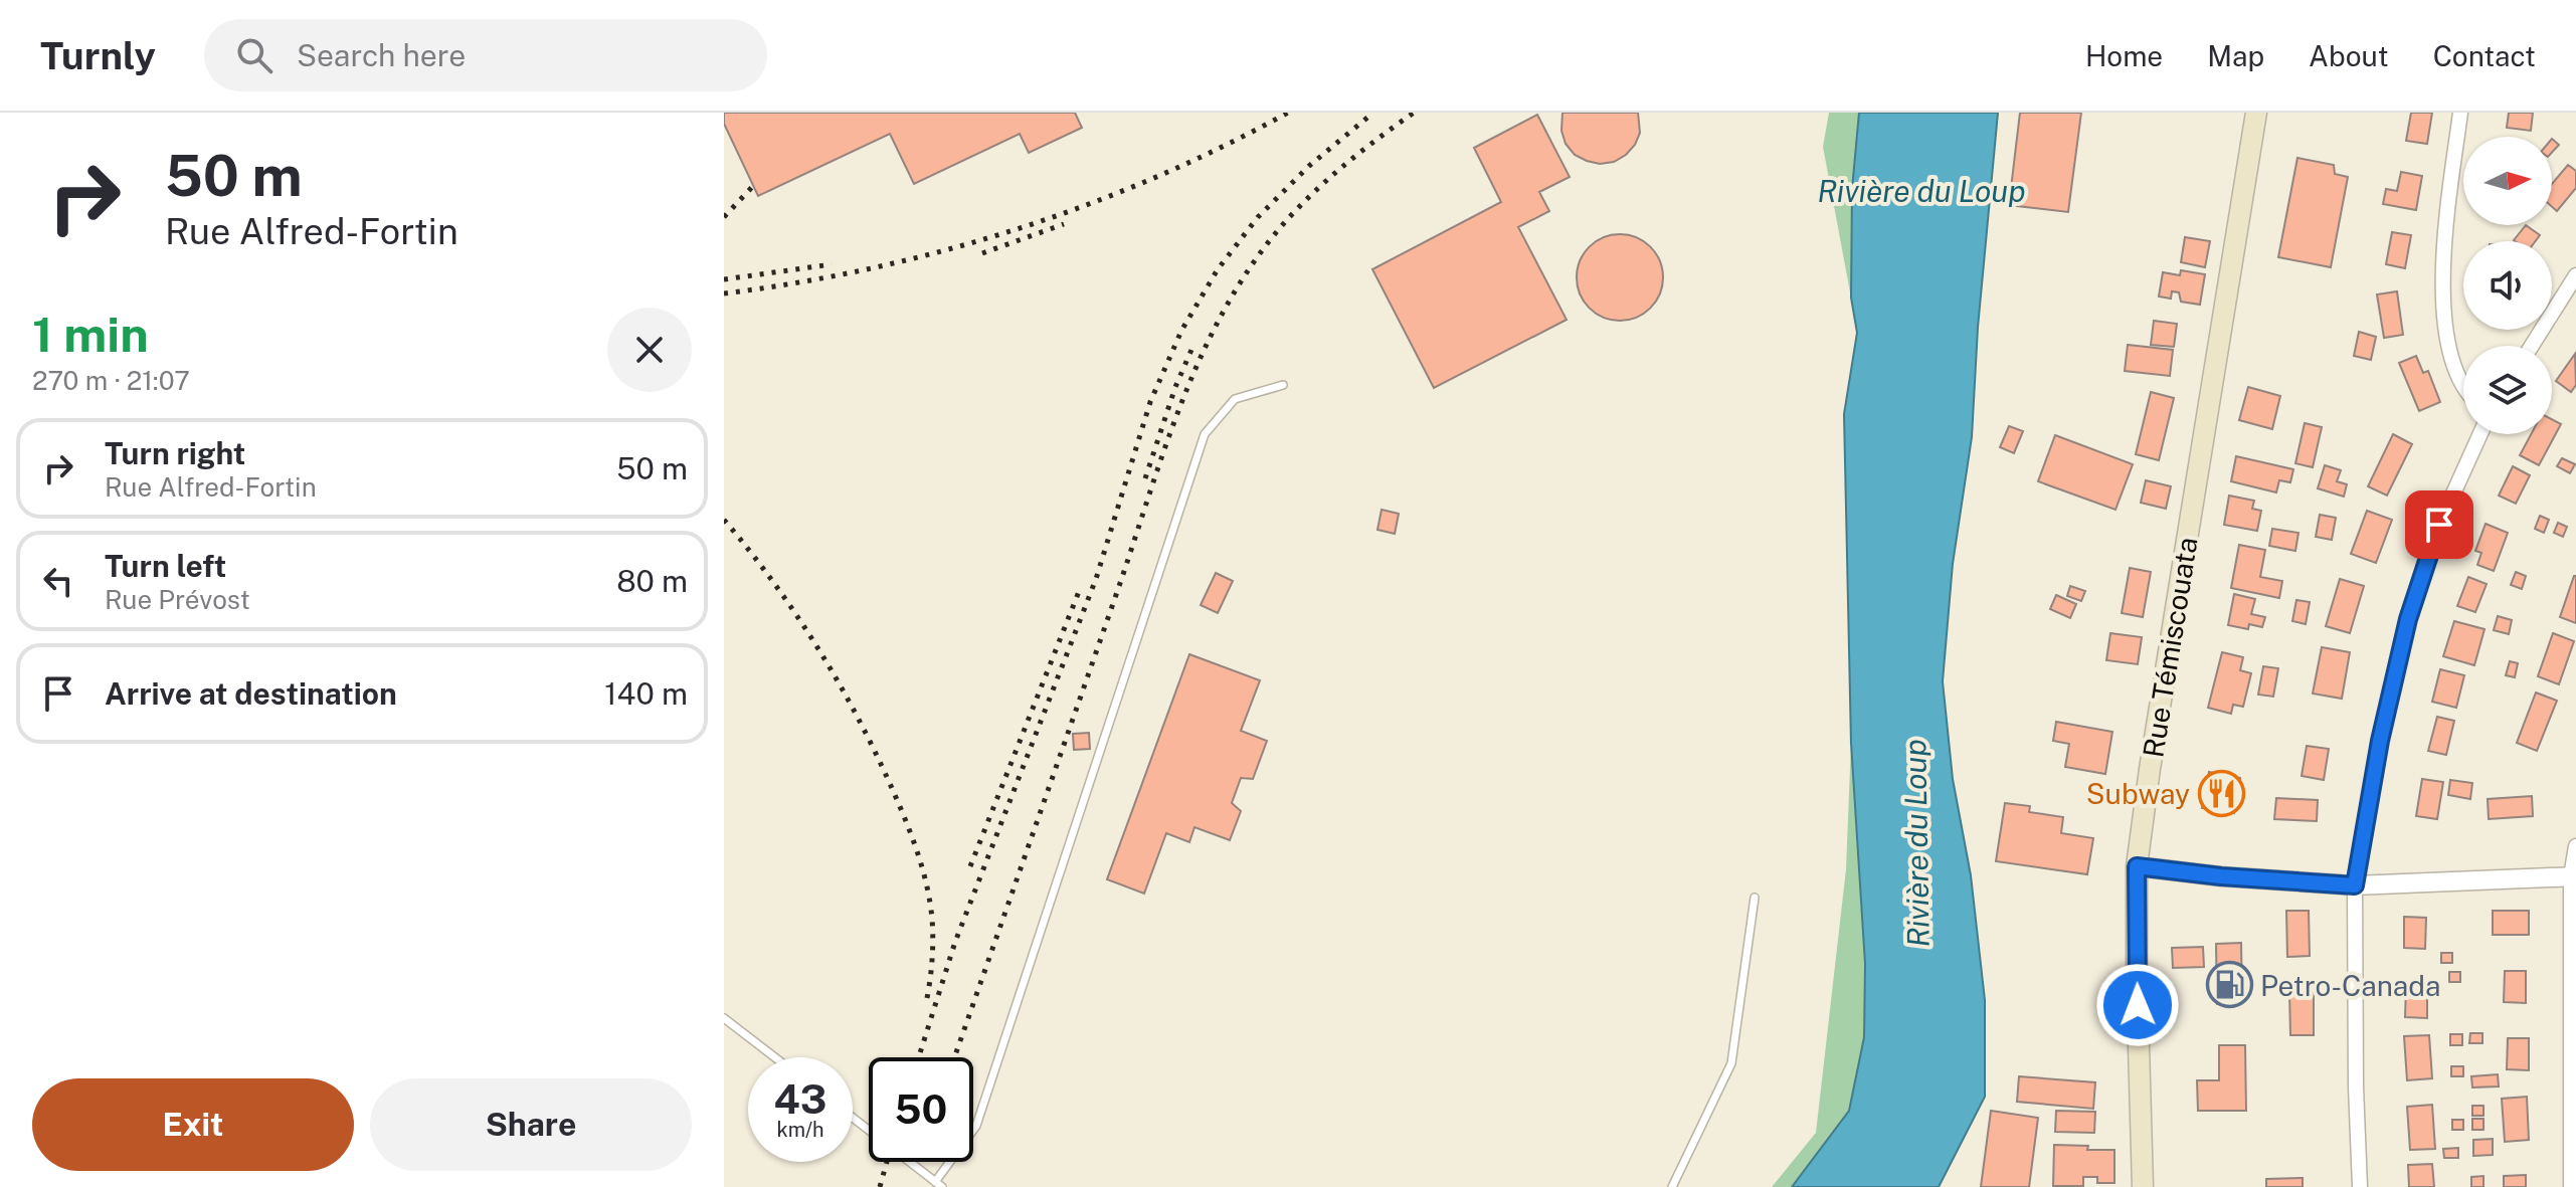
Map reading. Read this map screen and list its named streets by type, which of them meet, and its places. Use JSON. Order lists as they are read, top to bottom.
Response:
{
  "streets": {
    "main road": ["Rue Témiscouata"]
  },
  "water": ["Rivière du Loup"],
  "places": {
    "restaurant": ["Subway"],
    "fuel station": ["Petro-Canada"]
  },
  "north": "right",
  "page": {
    "header": "Turnly",
    "search": "Search here",
    "nav": [
      "Home",
      "Map",
      "About",
      "Contact"
    ],
    "turn": ["50 m", "Rue Alfred-Fortin"],
    "heading": ["1 min", "270 m · 21:07"],
    "list": [
      {
        "name": "Turn right",
        "note": "Rue Alfred-Fortin",
        "value": "50 m"
      },
      {
        "name": "Turn left",
        "note": "Rue Prévost",
        "value": "80 m"
      },
      {
        "name": "Arrive at destination",
        "value": "140 m"
      }
    ],
    "speed": "43 km/h",
    "limit": "50",
    "buttons": ["Exit", "Share"]
  }
}
